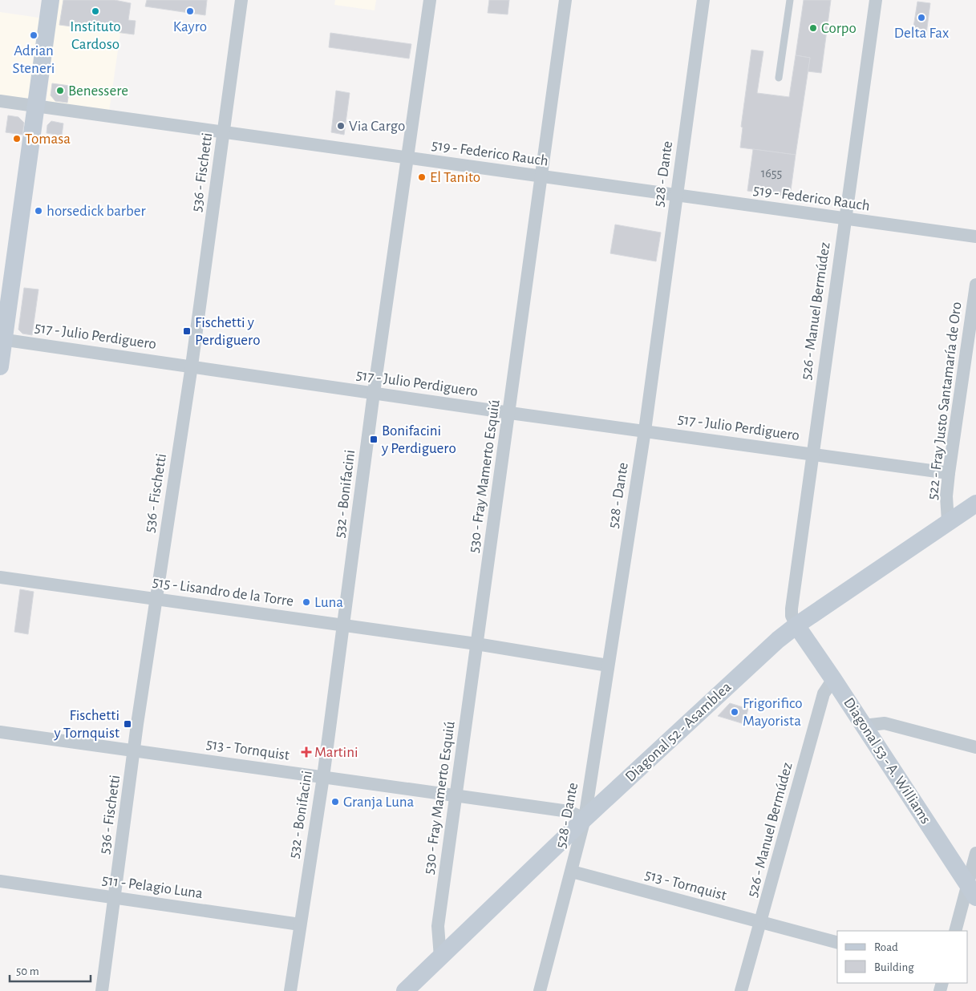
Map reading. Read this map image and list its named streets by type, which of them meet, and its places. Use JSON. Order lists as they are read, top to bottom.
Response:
{
  "streets": {
    "street": [
      "519 - Federico Rauch",
      "536 - Fischetti",
      "528 - Dante",
      "526 - Manuel Bermúdez",
      "517 - Julio Perdiguero",
      "522 - Fray Justo Santamaría de Oro",
      "530 - Fray Mamerto Esquiú",
      "532 - Bonifacini",
      "515 - Lisandro de la Torre",
      "Diagonal 52 - Asamblea",
      "513 - Tornquist",
      "Diagonal 53 - A. Williams",
      "511 - Pelagio Luna"
    ]
  },
  "crossings": [
    ["519 - Federico Rauch", "536 - Fischetti"],
    ["519 - Federico Rauch", "528 - Dante"],
    ["519 - Federico Rauch", "526 - Manuel Bermúdez"],
    ["519 - Federico Rauch", "530 - Fray Mamerto Esquiú"],
    ["519 - Federico Rauch", "532 - Bonifacini"],
    ["536 - Fischetti", "517 - Julio Perdiguero"],
    ["536 - Fischetti", "515 - Lisandro de la Torre"],
    ["536 - Fischetti", "513 - Tornquist"],
    ["536 - Fischetti", "511 - Pelagio Luna"],
    ["528 - Dante", "517 - Julio Perdiguero"],
    ["528 - Dante", "515 - Lisandro de la Torre"],
    ["528 - Dante", "Diagonal 52 - Asamblea"],
    ["528 - Dante", "513 - Tornquist"],
    ["526 - Manuel Bermúdez", "517 - Julio Perdiguero"],
    ["526 - Manuel Bermúdez", "Diagonal 52 - Asamblea"],
    ["526 - Manuel Bermúdez", "513 - Tornquist"],
    ["526 - Manuel Bermúdez", "Diagonal 53 - A. Williams"],
    ["517 - Julio Perdiguero", "522 - Fray Justo Santamaría de Oro"],
    ["517 - Julio Perdiguero", "530 - Fray Mamerto Esquiú"],
    ["517 - Julio Perdiguero", "532 - Bonifacini"],
    ["522 - Fray Justo Santamaría de Oro", "Diagonal 52 - Asamblea"],
    ["530 - Fray Mamerto Esquiú", "515 - Lisandro de la Torre"],
    ["530 - Fray Mamerto Esquiú", "Diagonal 52 - Asamblea"],
    ["530 - Fray Mamerto Esquiú", "513 - Tornquist"],
    ["532 - Bonifacini", "515 - Lisandro de la Torre"],
    ["532 - Bonifacini", "513 - Tornquist"],
    ["532 - Bonifacini", "511 - Pelagio Luna"],
    ["Diagonal 52 - Asamblea", "513 - Tornquist"],
    ["Diagonal 52 - Asamblea", "Diagonal 53 - A. Williams"]
  ],
  "places": {
    "other": [
      "Instituto Cardoso",
      "Kayro",
      "Delta Fax",
      "Corpo",
      "Adrian Steneri",
      "Benessere",
      "Via Cargo",
      "Tomasa",
      "El Tanito",
      "horsedick barber",
      "Luna",
      "Frigorifico Mayorista",
      "Granja Luna"
    ],
    "transit": ["Fischetti y Perdiguero", "Bonifacini y Perdiguero", "Fischetti y Tornquist"],
    "health": ["Martini"]
  },
  "house_numbers": ["1655"],
  "legend": ["Road", "Building"],
  "scale_bar": "50 m"
}
